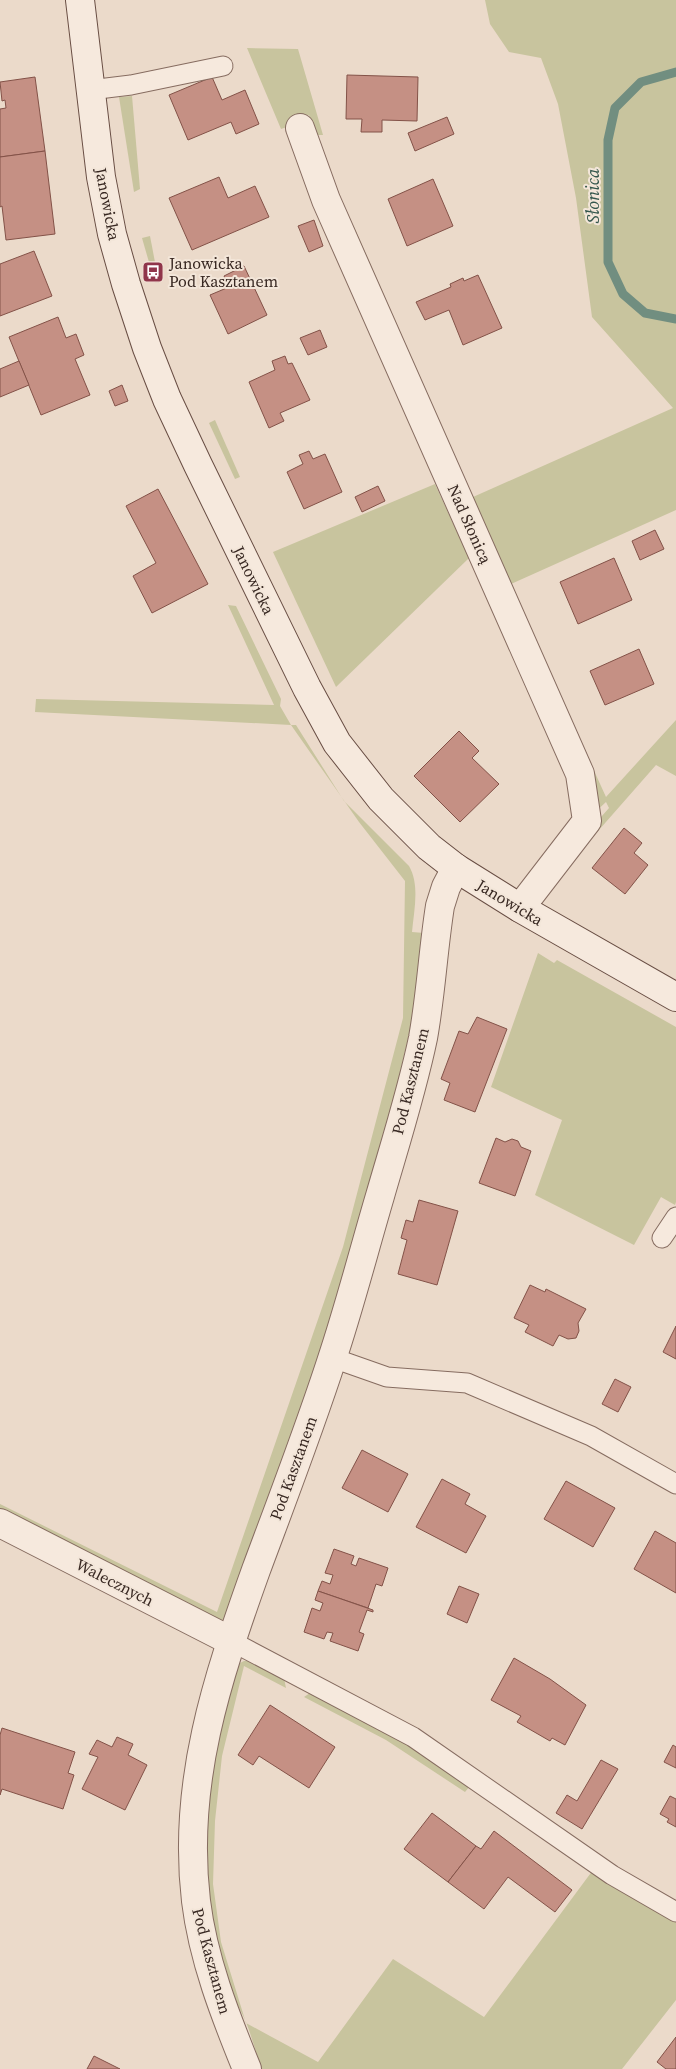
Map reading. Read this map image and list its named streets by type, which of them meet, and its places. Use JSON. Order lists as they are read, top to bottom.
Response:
{
  "streets": {
    "street": [
      "Janowicka",
      "Nad Słonicą",
      "Pod Kasztanem",
      "Walecznych"
    ]
  },
  "crossings": [
    ["Janowicka", "Nad Słonicą"],
    ["Janowicka", "Pod Kasztanem"],
    ["Pod Kasztanem", "Walecznych"]
  ],
  "water": ["Słonica"],
  "places": {
    "bus stop": ["Janowicka Pod Kasztanem"]
  }
}
